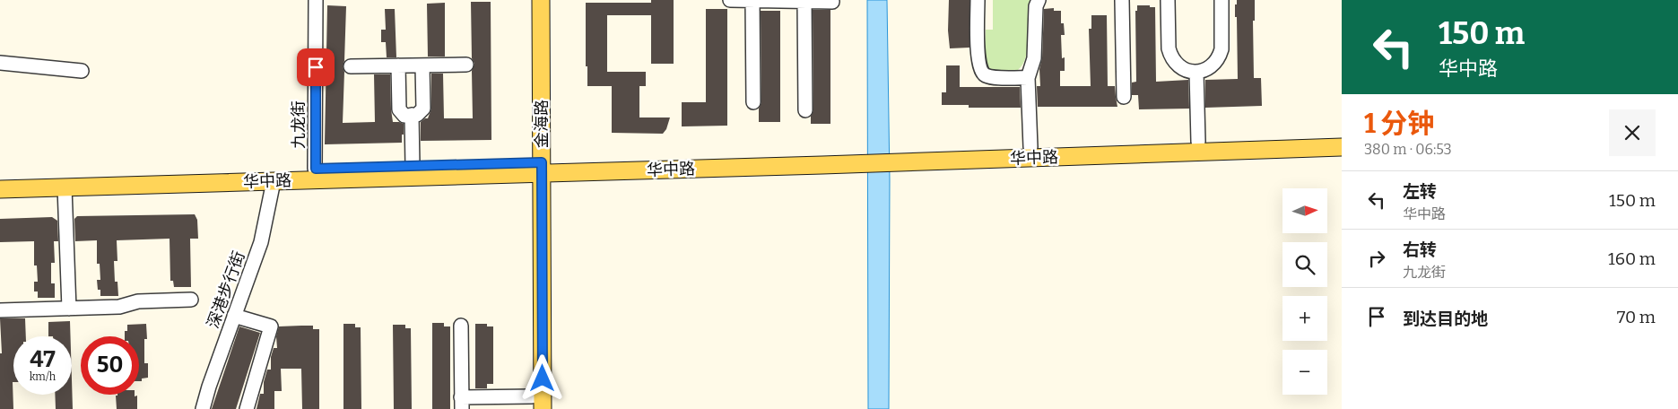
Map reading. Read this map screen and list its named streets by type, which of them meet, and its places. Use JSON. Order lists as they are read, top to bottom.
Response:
{
  "streets": {
    "main road": ["金海路", "华中路"],
    "street": ["九龙街", "深港步行街"]
  },
  "crossings": [
    ["金海路", "华中路"],
    ["九龙街", "华中路"],
    ["华中路", "深港步行街"]
  ],
  "north": "right",
  "page": {
    "turn": ["150 m", "华中路"],
    "heading": ["1 分钟", "380 m · 06:53"],
    "list": [
      {
        "name": "左转",
        "note": "华中路",
        "value": "150 m"
      },
      {
        "name": "右转",
        "note": "九龙街",
        "value": "160 m"
      },
      {
        "name": "到达目的地",
        "value": "70 m"
      }
    ],
    "map_buttons": ["+", "−"],
    "speed": "47 km/h",
    "limit": "50"
  }
}
